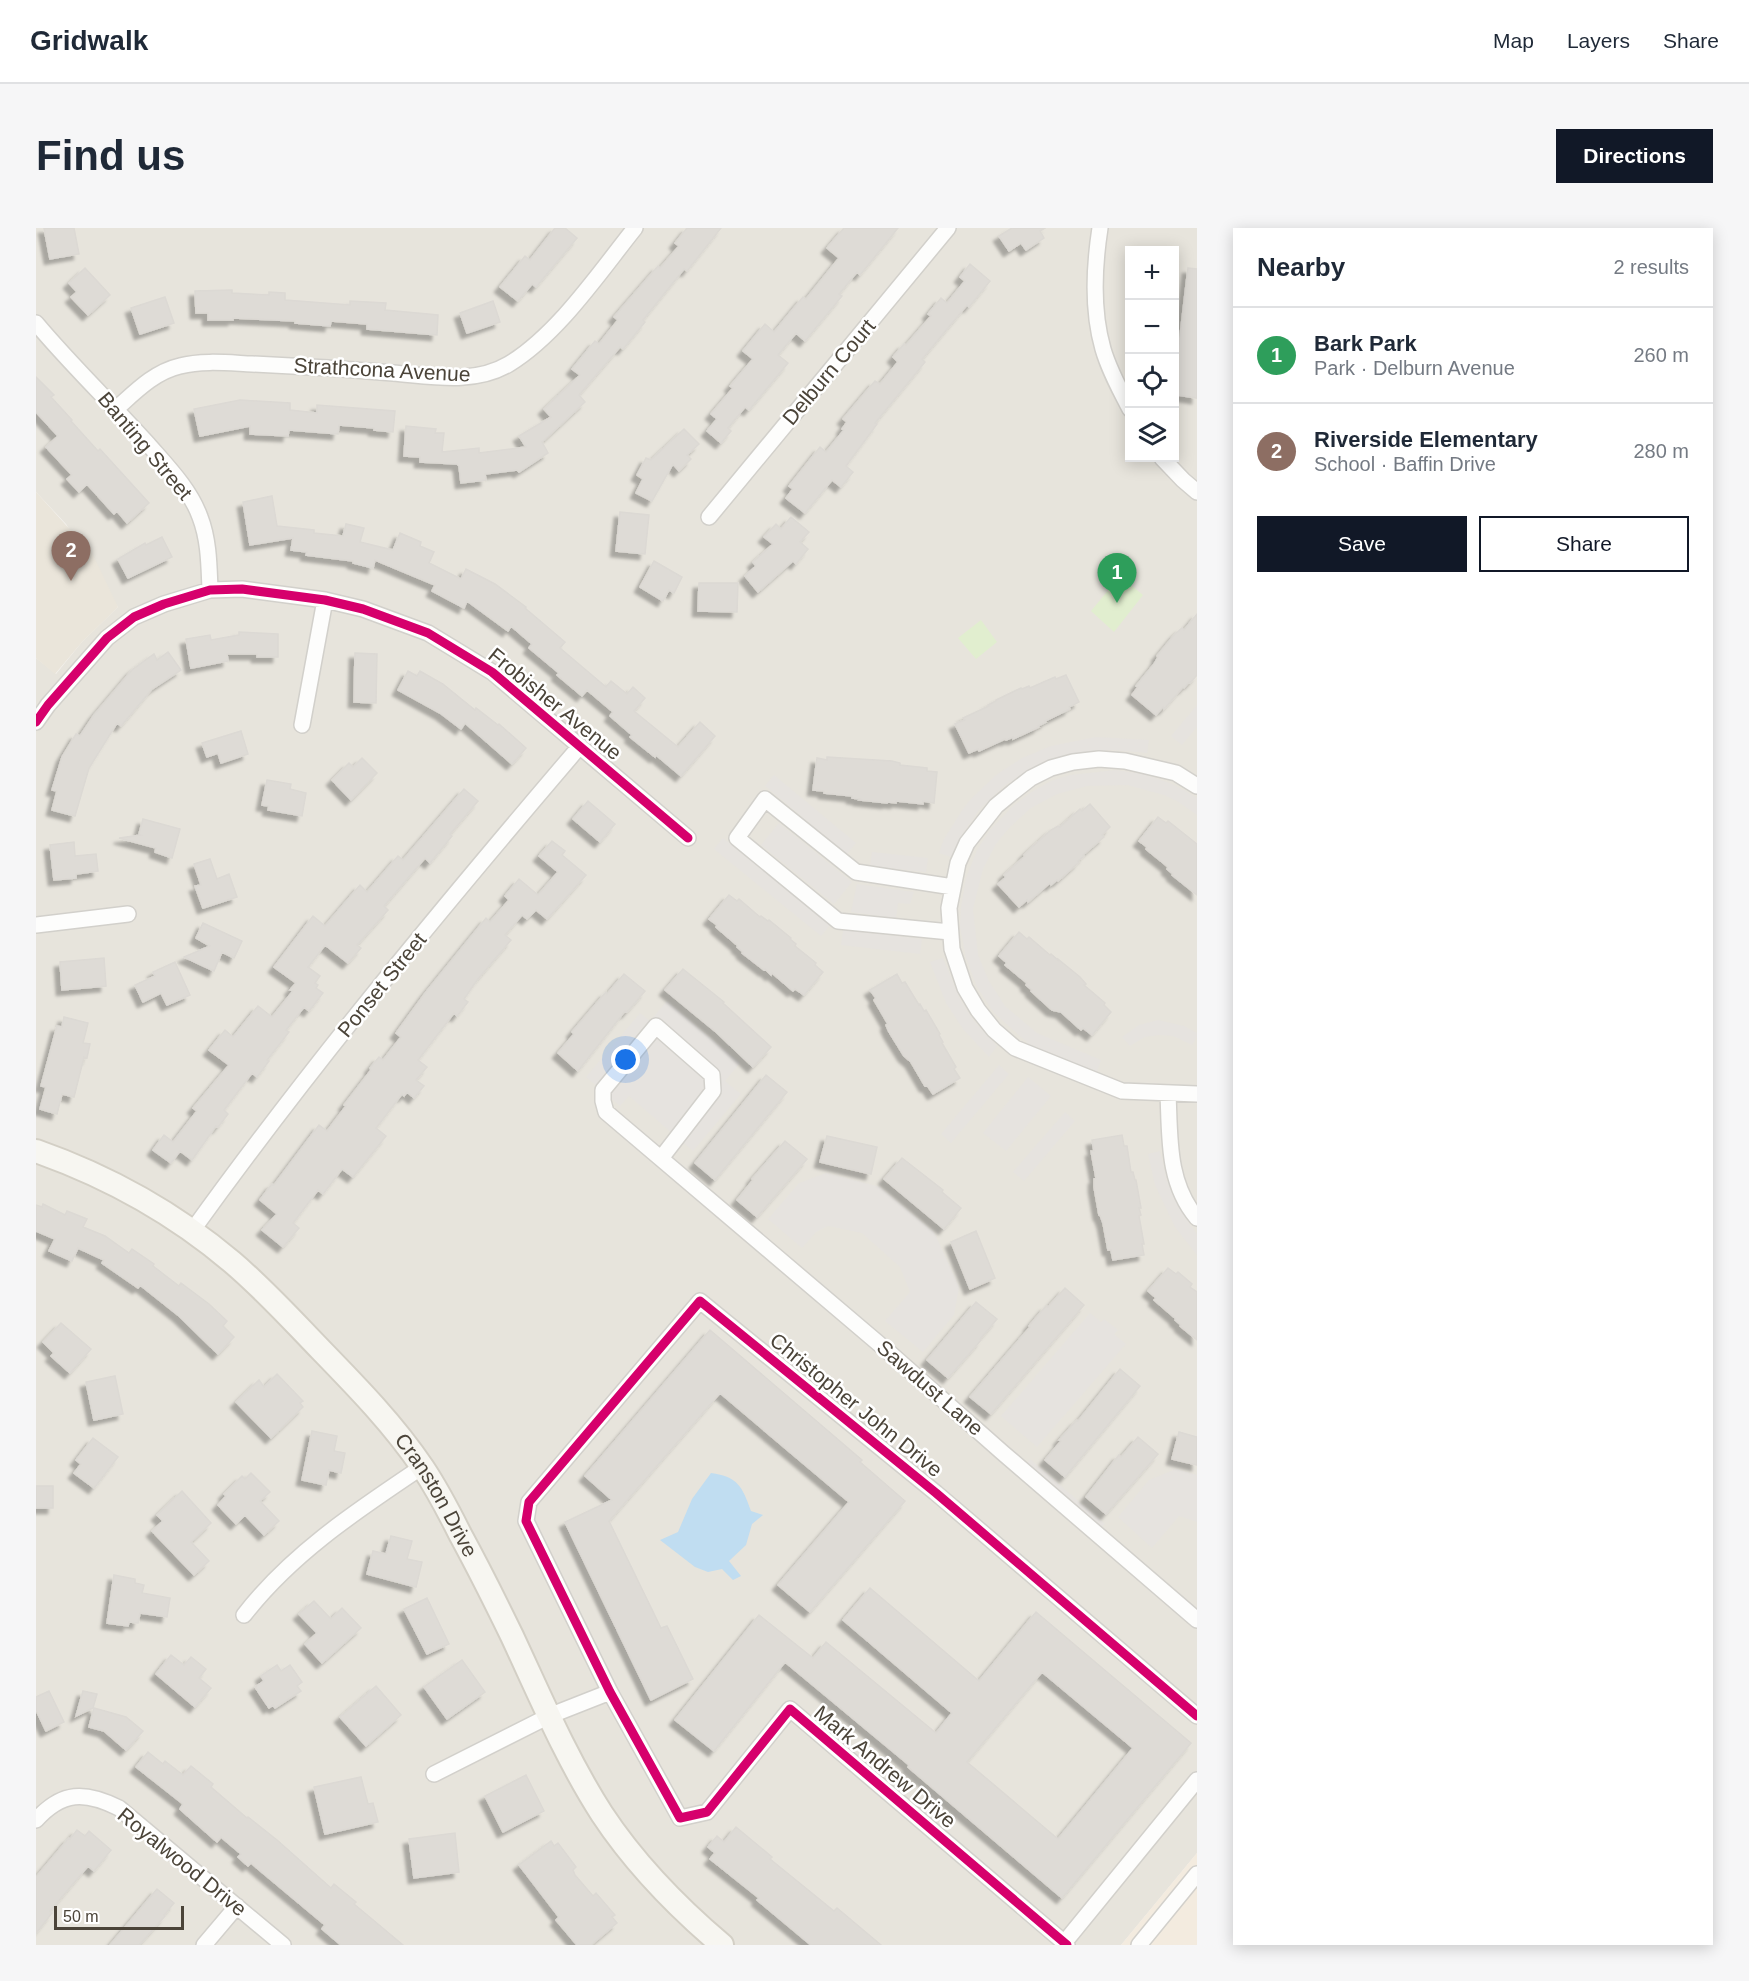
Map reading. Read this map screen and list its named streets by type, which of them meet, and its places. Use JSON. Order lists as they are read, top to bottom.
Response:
{
  "streets": {
    "street": [
      "Strathcona Avenue",
      "Delburn Court",
      "Banting Street",
      "Frobisher Avenue",
      "Ponset Street",
      "Sawdust Lane",
      "Christopher John Drive",
      "Cranston Drive",
      "Mark Andrew Drive",
      "Royalwood Drive"
    ]
  },
  "crossings": [
    ["Strathcona Avenue", "Banting Street"],
    ["Banting Street", "Frobisher Avenue"],
    ["Frobisher Avenue", "Ponset Street"],
    ["Ponset Street", "Cranston Drive"],
    ["Christopher John Drive", "Mark Andrew Drive"]
  ],
  "scale_bar": "50 m",
  "page": {
    "header": "Gridwalk",
    "nav": ["Map", "Layers", "Share"],
    "buttons": [
      "Directions",
      ["Save", "Share"]
    ],
    "title": "Find us",
    "heading": ["Nearby", "2 results"],
    "map_buttons": ["+", "−"],
    "list": [
      {
        "mark": "1",
        "name": "Bark Park",
        "note": "Park · Delburn Avenue",
        "value": "260 m"
      },
      {
        "mark": "2",
        "name": "Riverside Elementary",
        "note": "School · Baffin Drive",
        "value": "280 m"
      }
    ],
    "pins": ["2", "1"],
    "scale": "50 m"
  }
}
